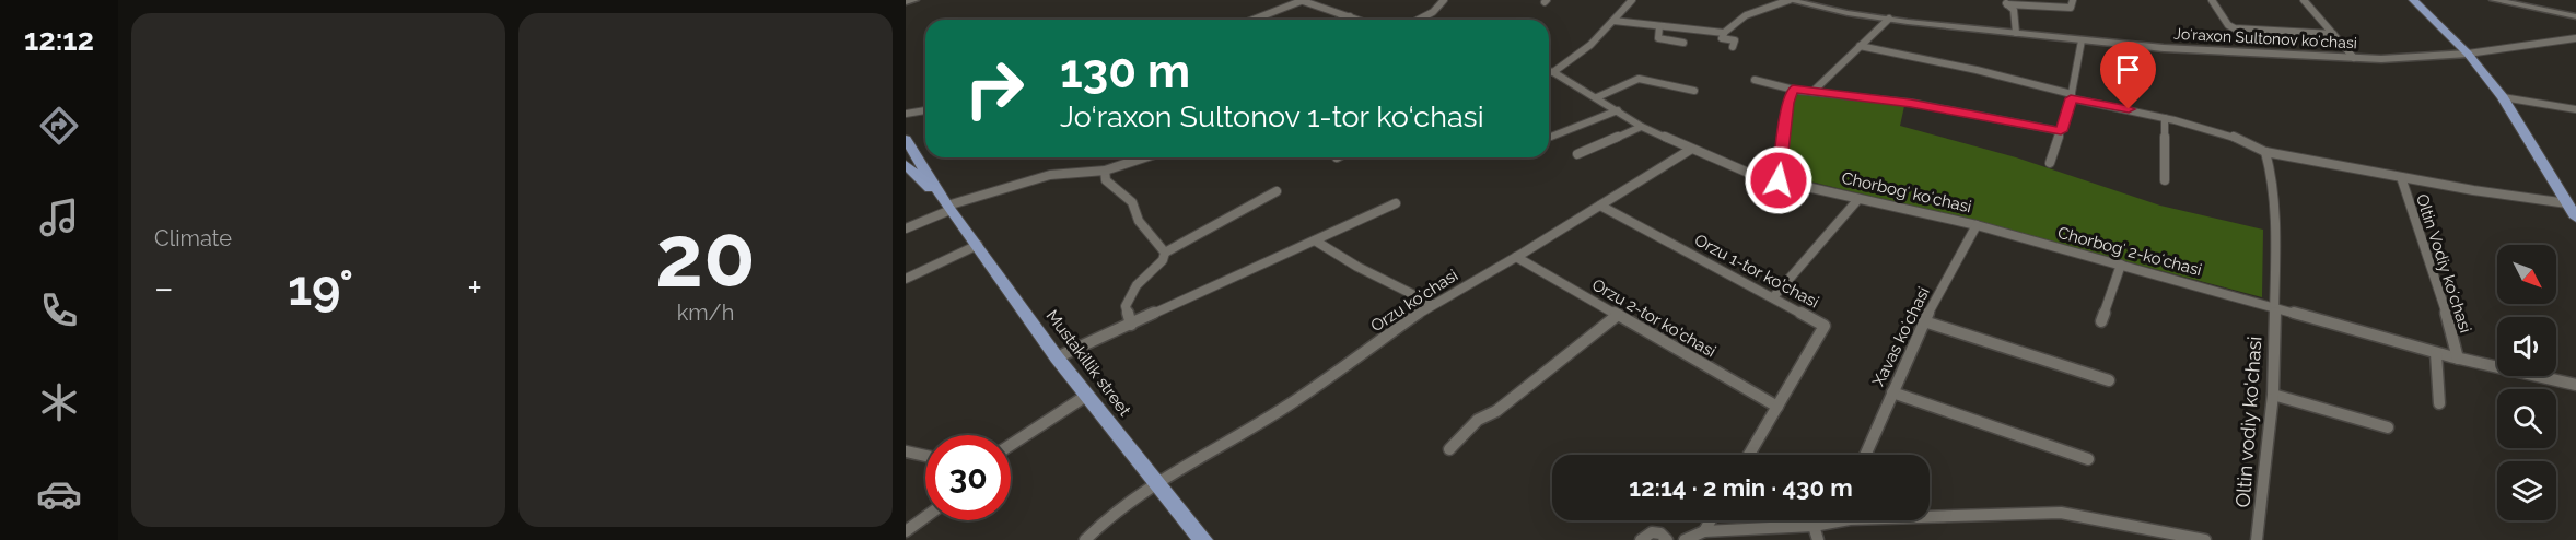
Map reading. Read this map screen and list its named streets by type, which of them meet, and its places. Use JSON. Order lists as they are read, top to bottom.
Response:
{
  "streets": {
    "main road": ["Mustakillik street"],
    "street": [
      "Joʻraxon Sultonov koʻchasi",
      "Chorbogʻ koʻchasi",
      "Chorbogʻ 2-koʻchasi",
      "Oltin Vodiy koʻchasi",
      "Orzu 1-tor ko'chasi",
      "Orzu koʻchasi",
      "Orzu 2-tor ko'chasi",
      "Xavas koʻchasi",
      "Oltin vodiy ko'chasi"
    ]
  },
  "crossings": [
    ["Chorbogʻ koʻchasi", "Chorbogʻ 2-koʻchasi"],
    ["Chorbogʻ koʻchasi", "Orzu koʻchasi"],
    ["Chorbogʻ koʻchasi", "Xavas koʻchasi"],
    ["Chorbogʻ 2-koʻchasi", "Xavas koʻchasi"],
    ["Chorbogʻ 2-koʻchasi", "Oltin vodiy ko'chasi"],
    ["Orzu 1-tor ko'chasi", "Orzu koʻchasi"],
    ["Orzu 1-tor ko'chasi", "Orzu 2-tor ko'chasi"],
    ["Orzu koʻchasi", "Orzu 2-tor ko'chasi"],
    ["Orzu koʻchasi", "Mustakillik street"]
  ],
  "north": "bottom right",
  "page": {
    "tabs": "12:12",
    "tile": [
      "Climate",
      ["20", "km/h"]
    ],
    "turn": ["130 m", "Jo‘raxon Sultonov 1-tor ko‘chasi"],
    "heat": ["−", "19°", "+"],
    "limit": "30",
    "trip": "12:14 · 2 min · 430 m"
  }
}
